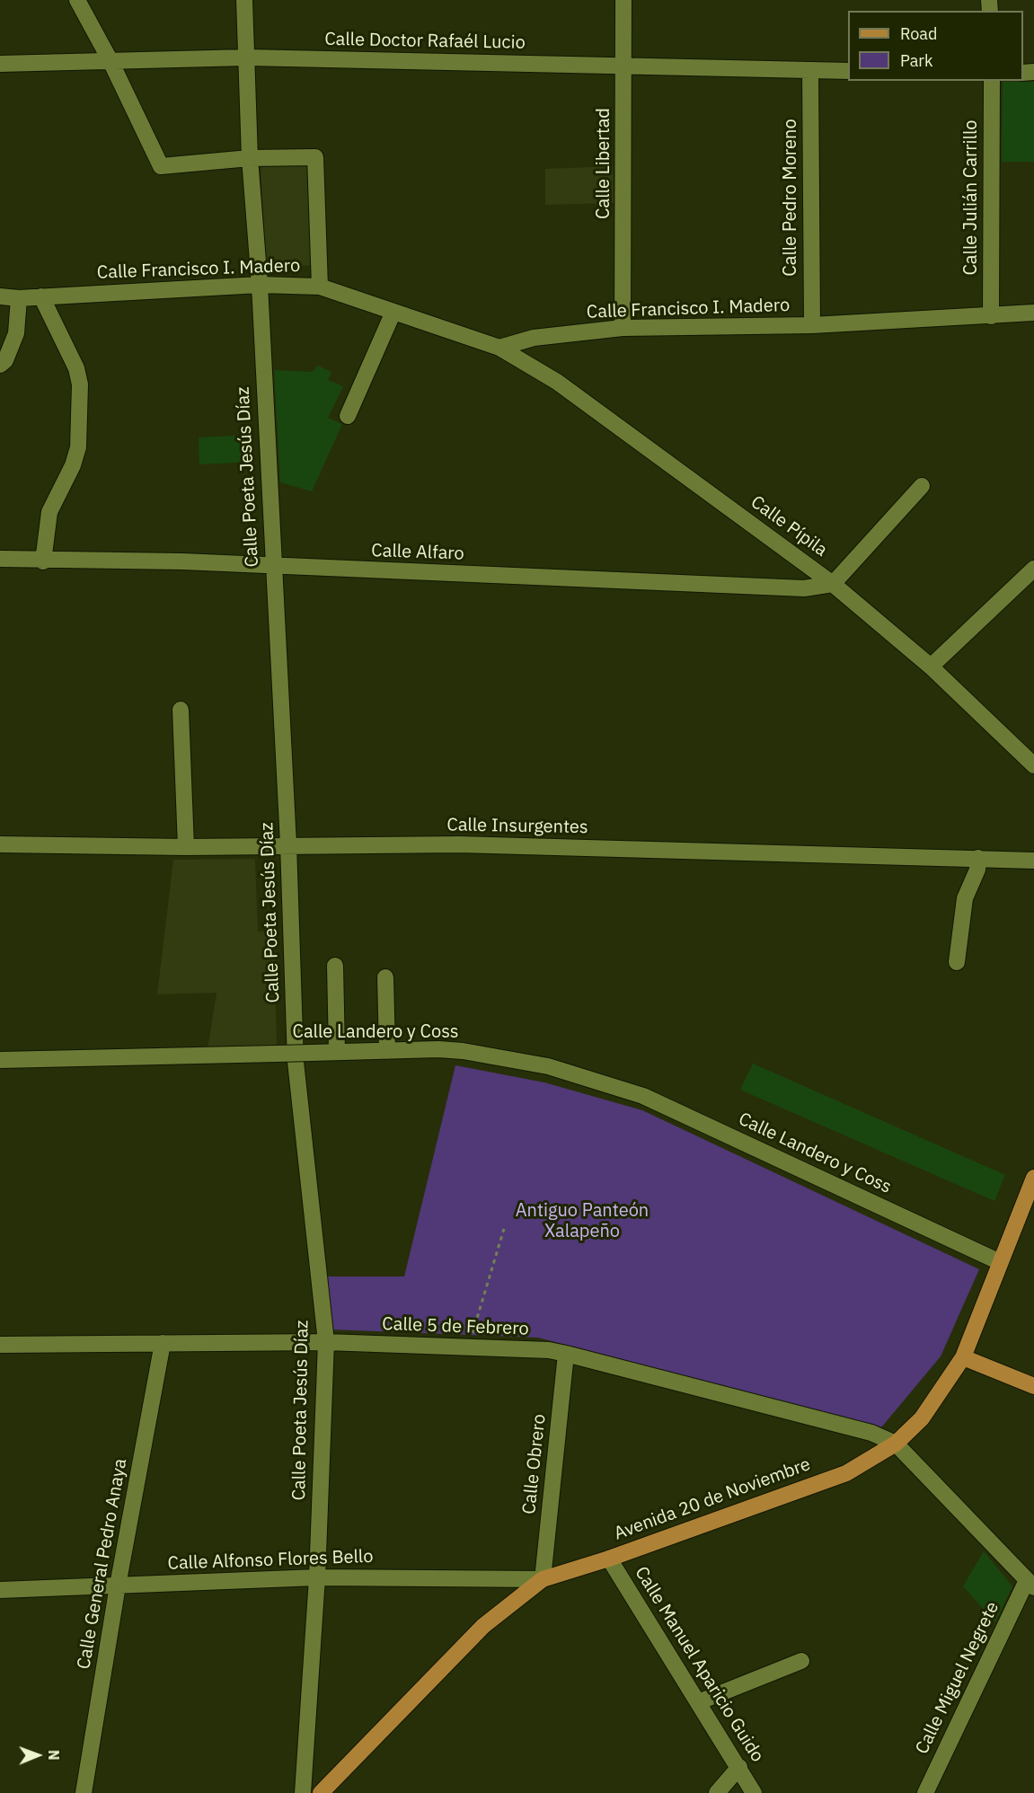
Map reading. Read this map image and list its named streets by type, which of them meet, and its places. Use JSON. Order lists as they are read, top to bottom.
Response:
{
  "streets": {
    "main road": ["Avenida 20 de Noviembre"],
    "street": [
      "Calle Doctor Rafaél Lucio",
      "Calle Libertad",
      "Calle Pedro Moreno",
      "Calle Julián Carrillo",
      "Calle Francisco I. Madero",
      "Calle Poeta Jesús Díaz",
      "Calle Pípila",
      "Calle Alfaro",
      "Calle Insurgentes",
      "Calle Landero y Coss",
      "Calle 5 de Febrero",
      "Calle Obrero",
      "Calle Alfonso Flores Bello",
      "Calle General Pedro Anaya",
      "Calle Manuel Aparicio Guido",
      "Calle Miguel Negrete"
    ]
  },
  "crossings": [
    ["Calle Doctor Rafaél Lucio", "Calle Libertad"],
    ["Calle Doctor Rafaél Lucio", "Calle Pedro Moreno"],
    ["Calle Doctor Rafaél Lucio", "Calle Poeta Jesús Díaz"],
    ["Calle Libertad", "Calle Francisco I. Madero"],
    ["Calle Pedro Moreno", "Calle Francisco I. Madero"],
    ["Calle Julián Carrillo", "Calle Francisco I. Madero"],
    ["Calle Francisco I. Madero", "Calle Poeta Jesús Díaz"],
    ["Calle Francisco I. Madero", "Calle Pípila"],
    ["Calle Poeta Jesús Díaz", "Calle Alfaro"],
    ["Calle Poeta Jesús Díaz", "Calle Insurgentes"],
    ["Calle Poeta Jesús Díaz", "Calle 5 de Febrero"],
    ["Calle Poeta Jesús Díaz", "Calle Alfonso Flores Bello"],
    ["Calle Pípila", "Calle Alfaro"],
    ["Calle Landero y Coss", "Avenida 20 de Noviembre"],
    ["Calle 5 de Febrero", "Calle Obrero"],
    ["Calle 5 de Febrero", "Avenida 20 de Noviembre"],
    ["Calle 5 de Febrero", "Calle General Pedro Anaya"],
    ["Calle Obrero", "Avenida 20 de Noviembre"],
    ["Calle Obrero", "Calle Alfonso Flores Bello"],
    ["Avenida 20 de Noviembre", "Calle Alfonso Flores Bello"],
    ["Avenida 20 de Noviembre", "Calle Manuel Aparicio Guido"],
    ["Calle Alfonso Flores Bello", "Calle General Pedro Anaya"]
  ],
  "parks": ["Antiguo Panteón Xalapeño"],
  "legend": ["Road", "Park"],
  "north": "right"
}
